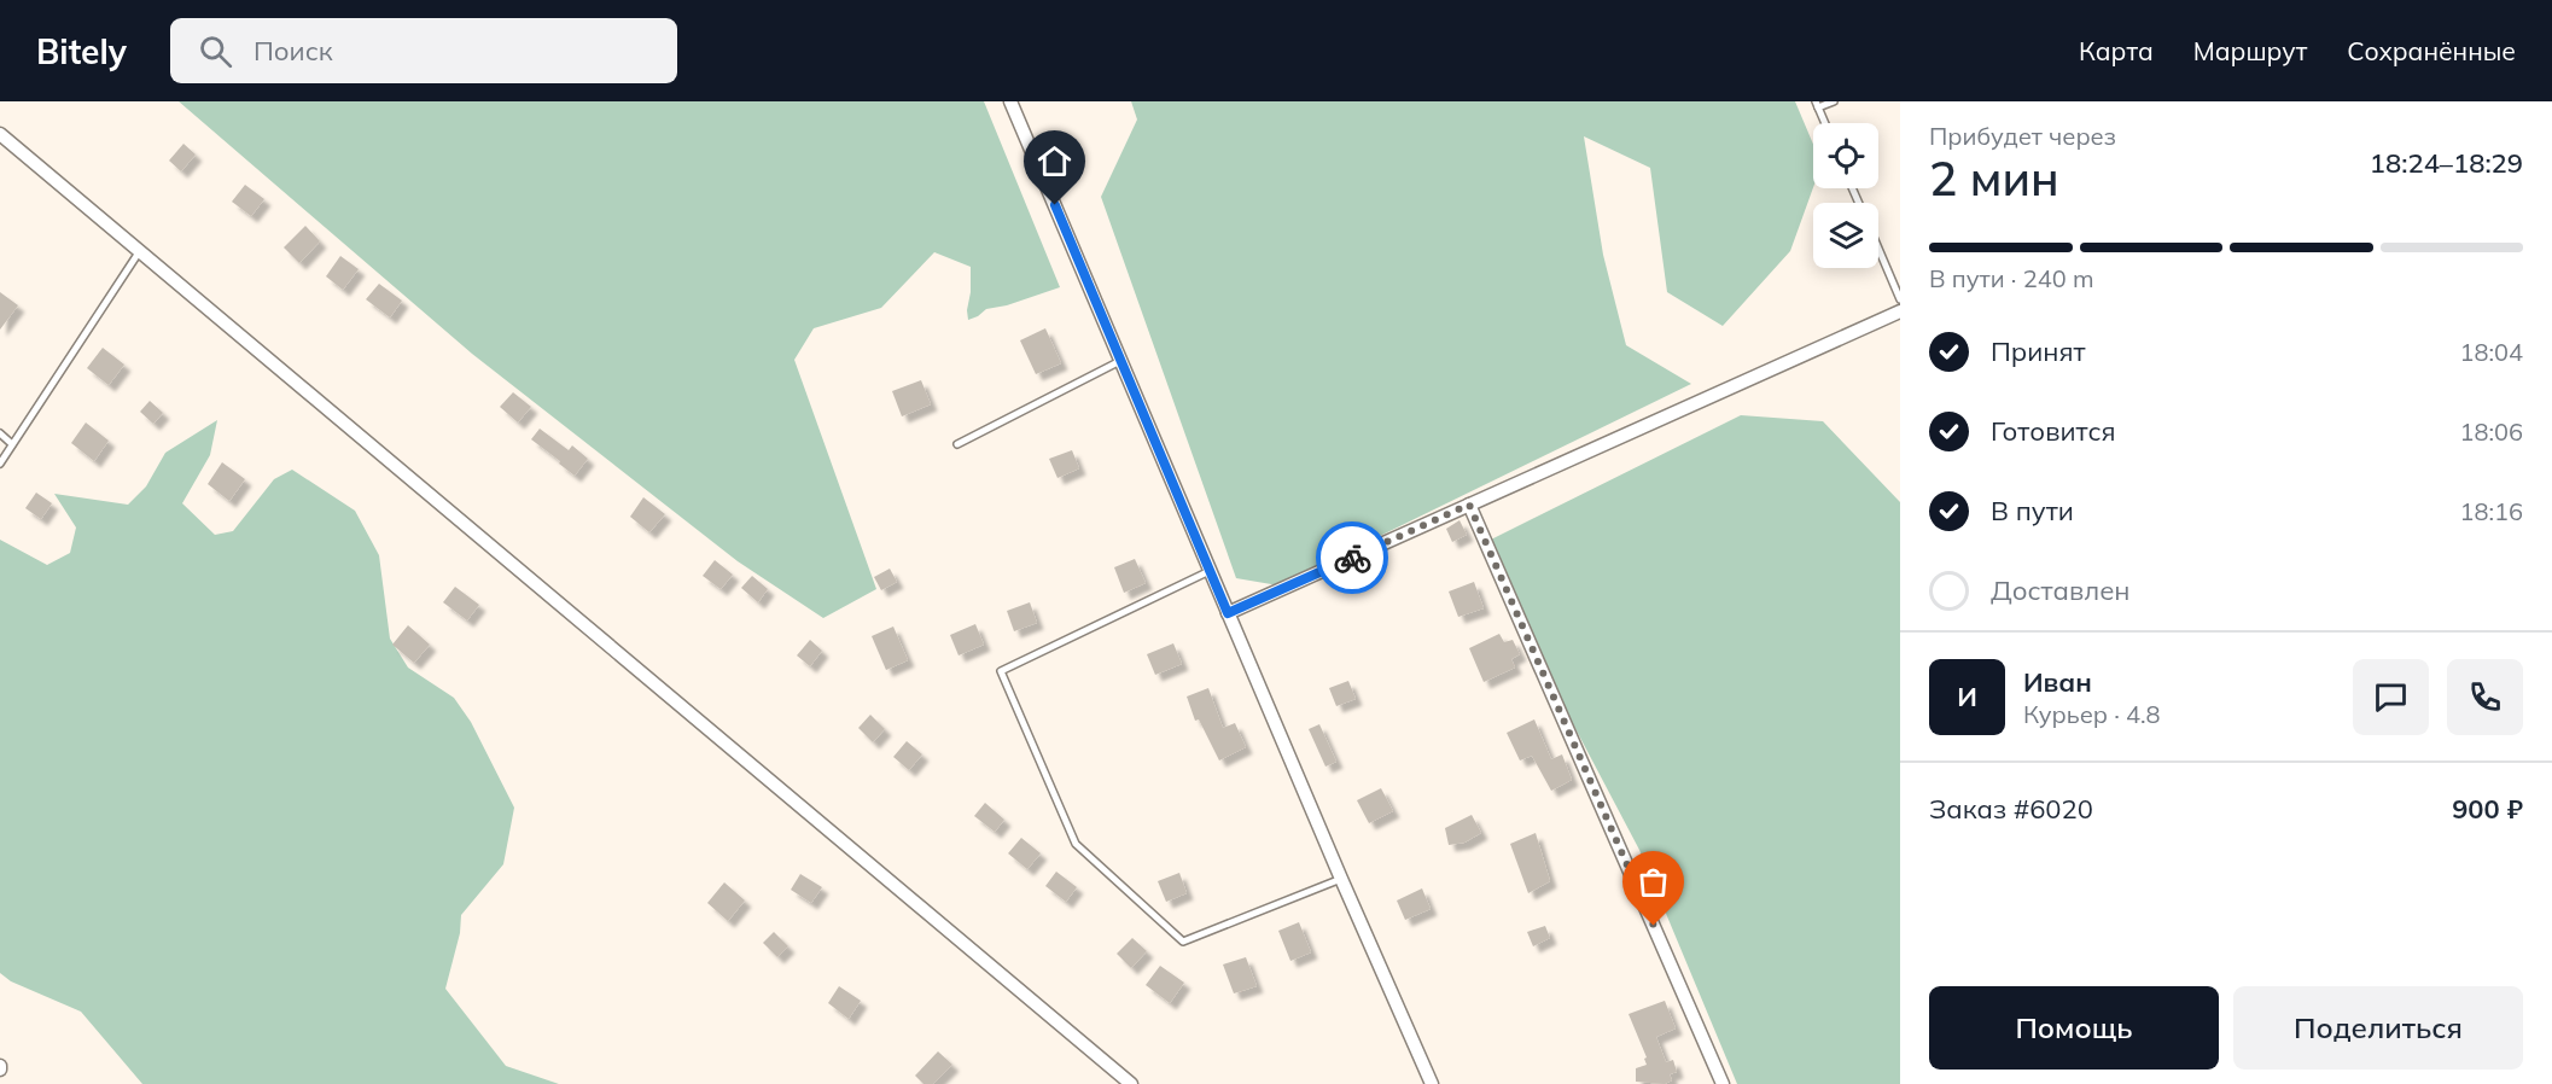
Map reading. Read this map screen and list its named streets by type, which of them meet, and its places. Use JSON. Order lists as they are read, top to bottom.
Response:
{
  "page": {
    "header": "Bitely",
    "search": "Поиск",
    "nav": ["Карта", "Маршрут", "Сохранённые"],
    "heading": ["2 мин", "Прибудет через", "18:24–18:29"],
    "panel": [
      "Иван",
      "Курьер · 4.8",
      "Заказ #6020",
      "900 ₽"
    ],
    "bar": "В пути · 240 m",
    "list": [
      ["Принят", "18:04"],
      ["Готовится", "18:06"],
      ["В пути", "18:16"],
      "Доставлен"
    ],
    "round": "И",
    "buttons": ["Помощь", "Поделиться"]
  }
}
